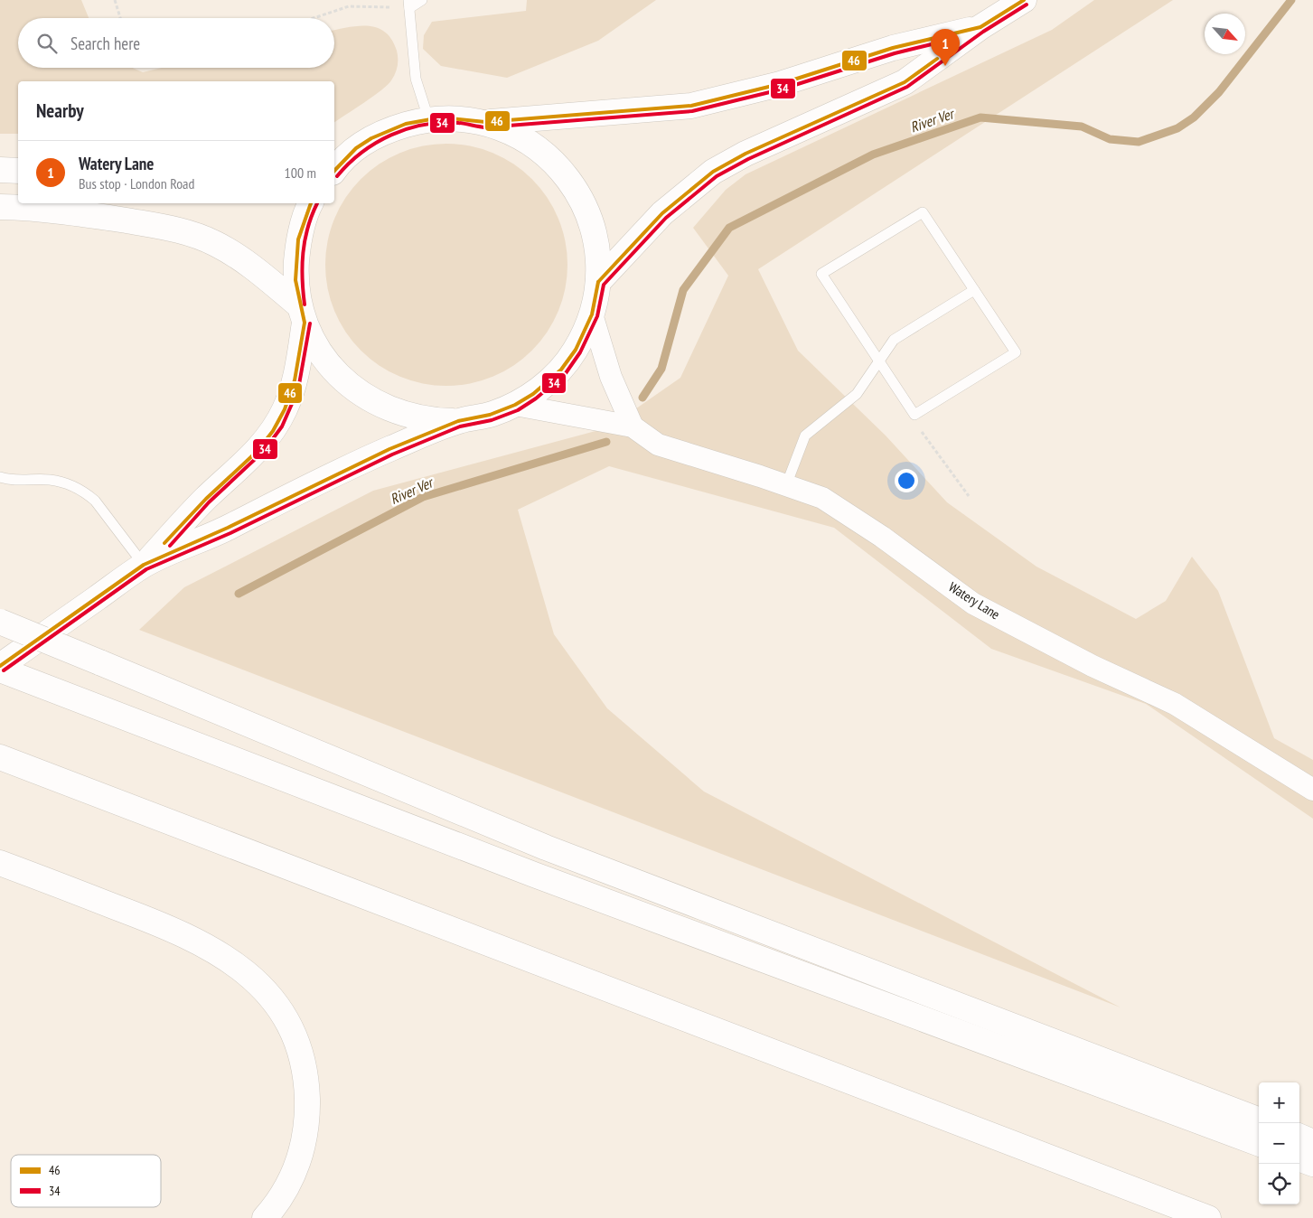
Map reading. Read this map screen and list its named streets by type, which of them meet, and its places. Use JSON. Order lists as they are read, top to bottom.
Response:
{
  "streets": {
    "street": ["Watery Lane"]
  },
  "water": ["River Ver"],
  "lines": ["transit line 46", "transit line 34"],
  "legend": ["46", "34"],
  "north": "bottom right",
  "page": {
    "search": "Search here",
    "pins": "1",
    "heading": "Nearby",
    "list": [
      {
        "mark": "1",
        "name": "Watery Lane",
        "note": "Bus stop · London Road",
        "value": "100 m"
      }
    ],
    "map_buttons": ["+", "−"]
  }
}
